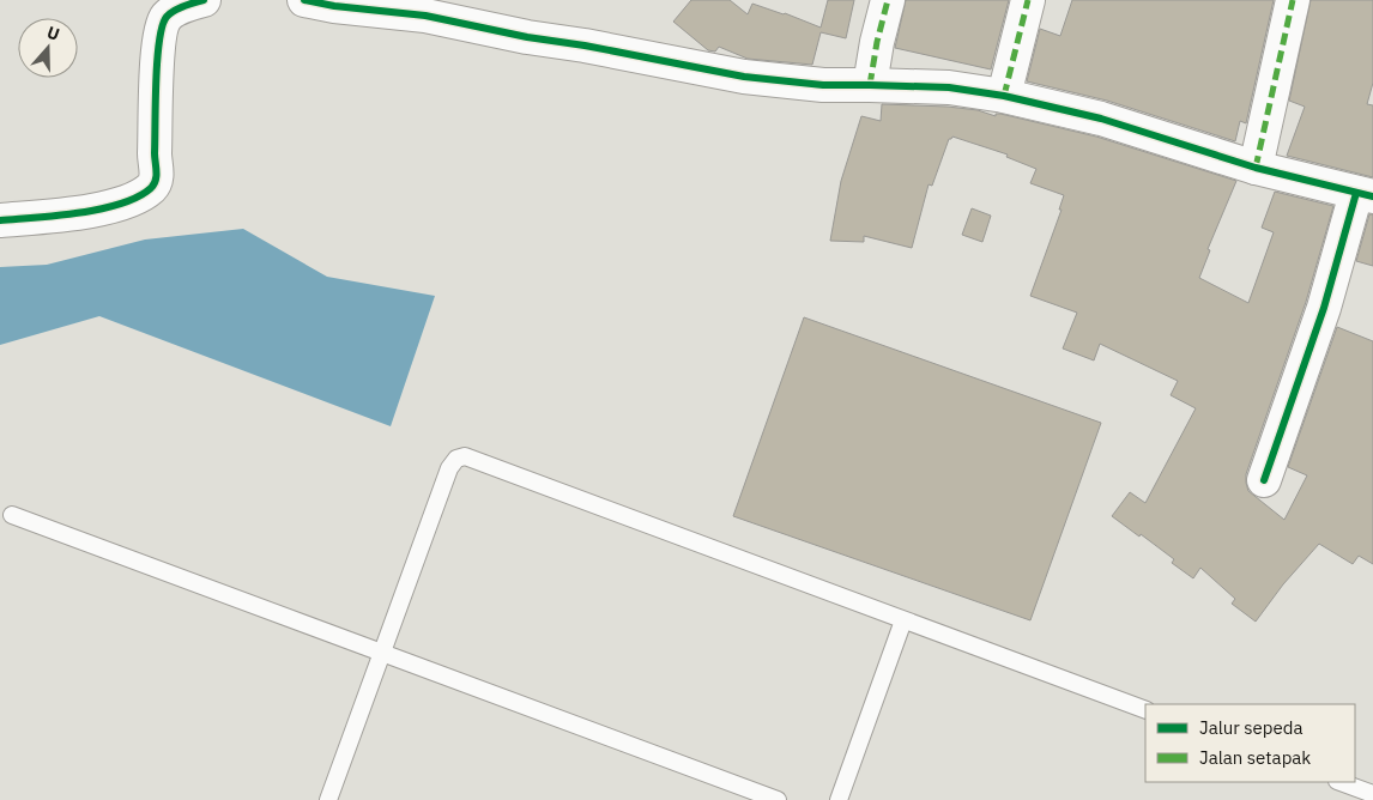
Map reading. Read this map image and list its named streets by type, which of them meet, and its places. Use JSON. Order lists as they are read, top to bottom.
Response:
{
  "legend": ["Jalur sepeda", "Jalan setapak"],
  "north": "top"
}
